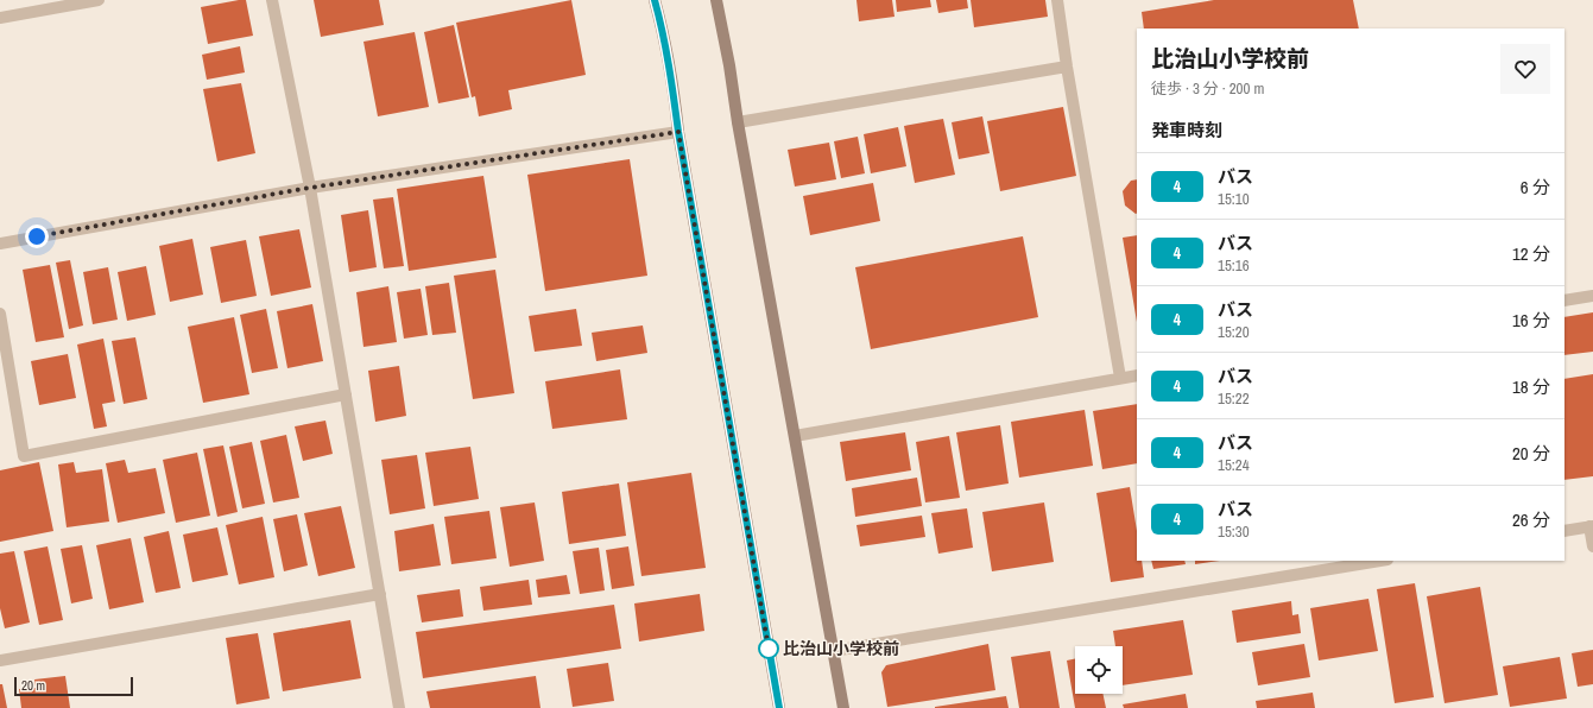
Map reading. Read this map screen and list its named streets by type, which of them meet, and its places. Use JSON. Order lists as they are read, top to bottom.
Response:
{
  "places": ["比治山小学校前"],
  "lines": ["bus line 4"],
  "scale_bar": "20 m",
  "page": {
    "heading": [
      ["比治山小学校前", "徒歩 · 3 分 · 200 m"],
      "発車時刻"
    ],
    "list": [
      {
        "mark": "4",
        "name": "バス",
        "note": "15:10",
        "value": "6 分"
      },
      {
        "mark": "4",
        "name": "バス",
        "note": "15:16",
        "value": "12 分"
      },
      {
        "mark": "4",
        "name": "バス",
        "note": "15:20",
        "value": "16 分"
      },
      {
        "mark": "4",
        "name": "バス",
        "note": "15:22",
        "value": "18 分"
      },
      {
        "mark": "4",
        "name": "バス",
        "note": "15:24",
        "value": "20 分"
      },
      {
        "mark": "4",
        "name": "バス",
        "note": "15:30",
        "value": "26 分"
      }
    ],
    "scale": "20 m"
  }
}
